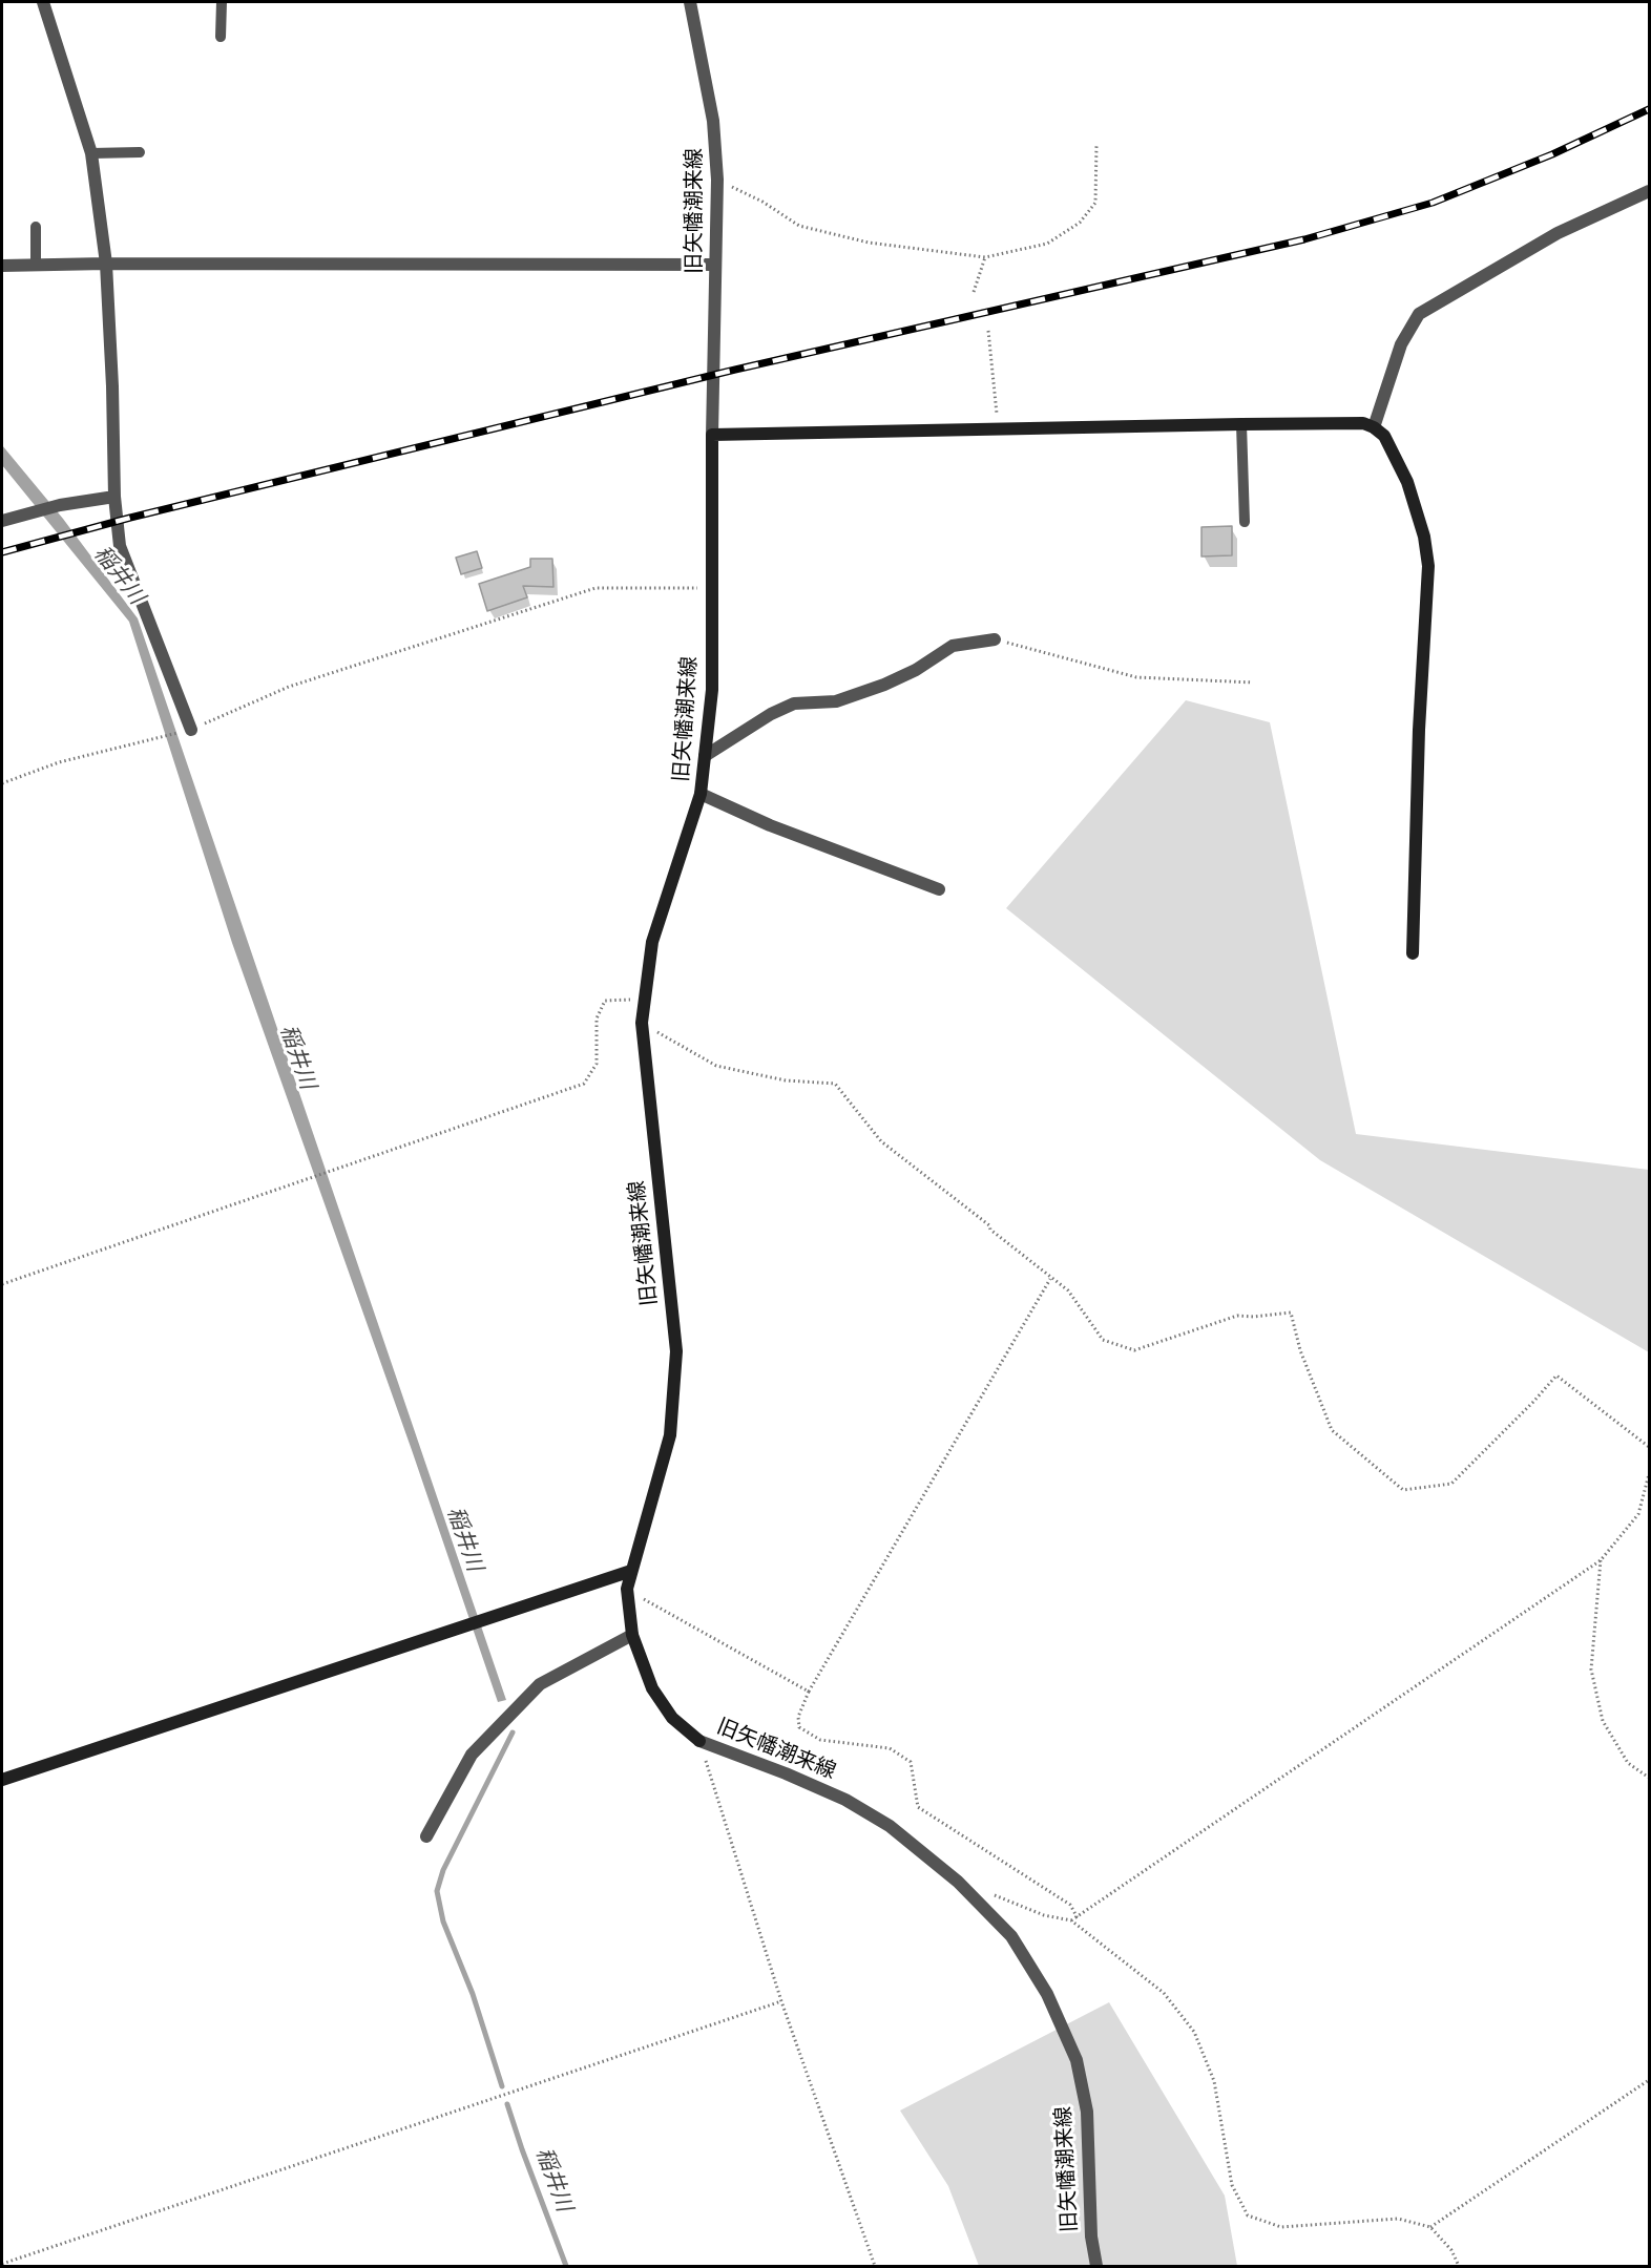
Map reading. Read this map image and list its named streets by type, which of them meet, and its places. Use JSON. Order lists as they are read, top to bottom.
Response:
{
  "streets": {
    "street": ["旧矢幡潮来線"]
  },
  "water": ["稲井川"]
}
